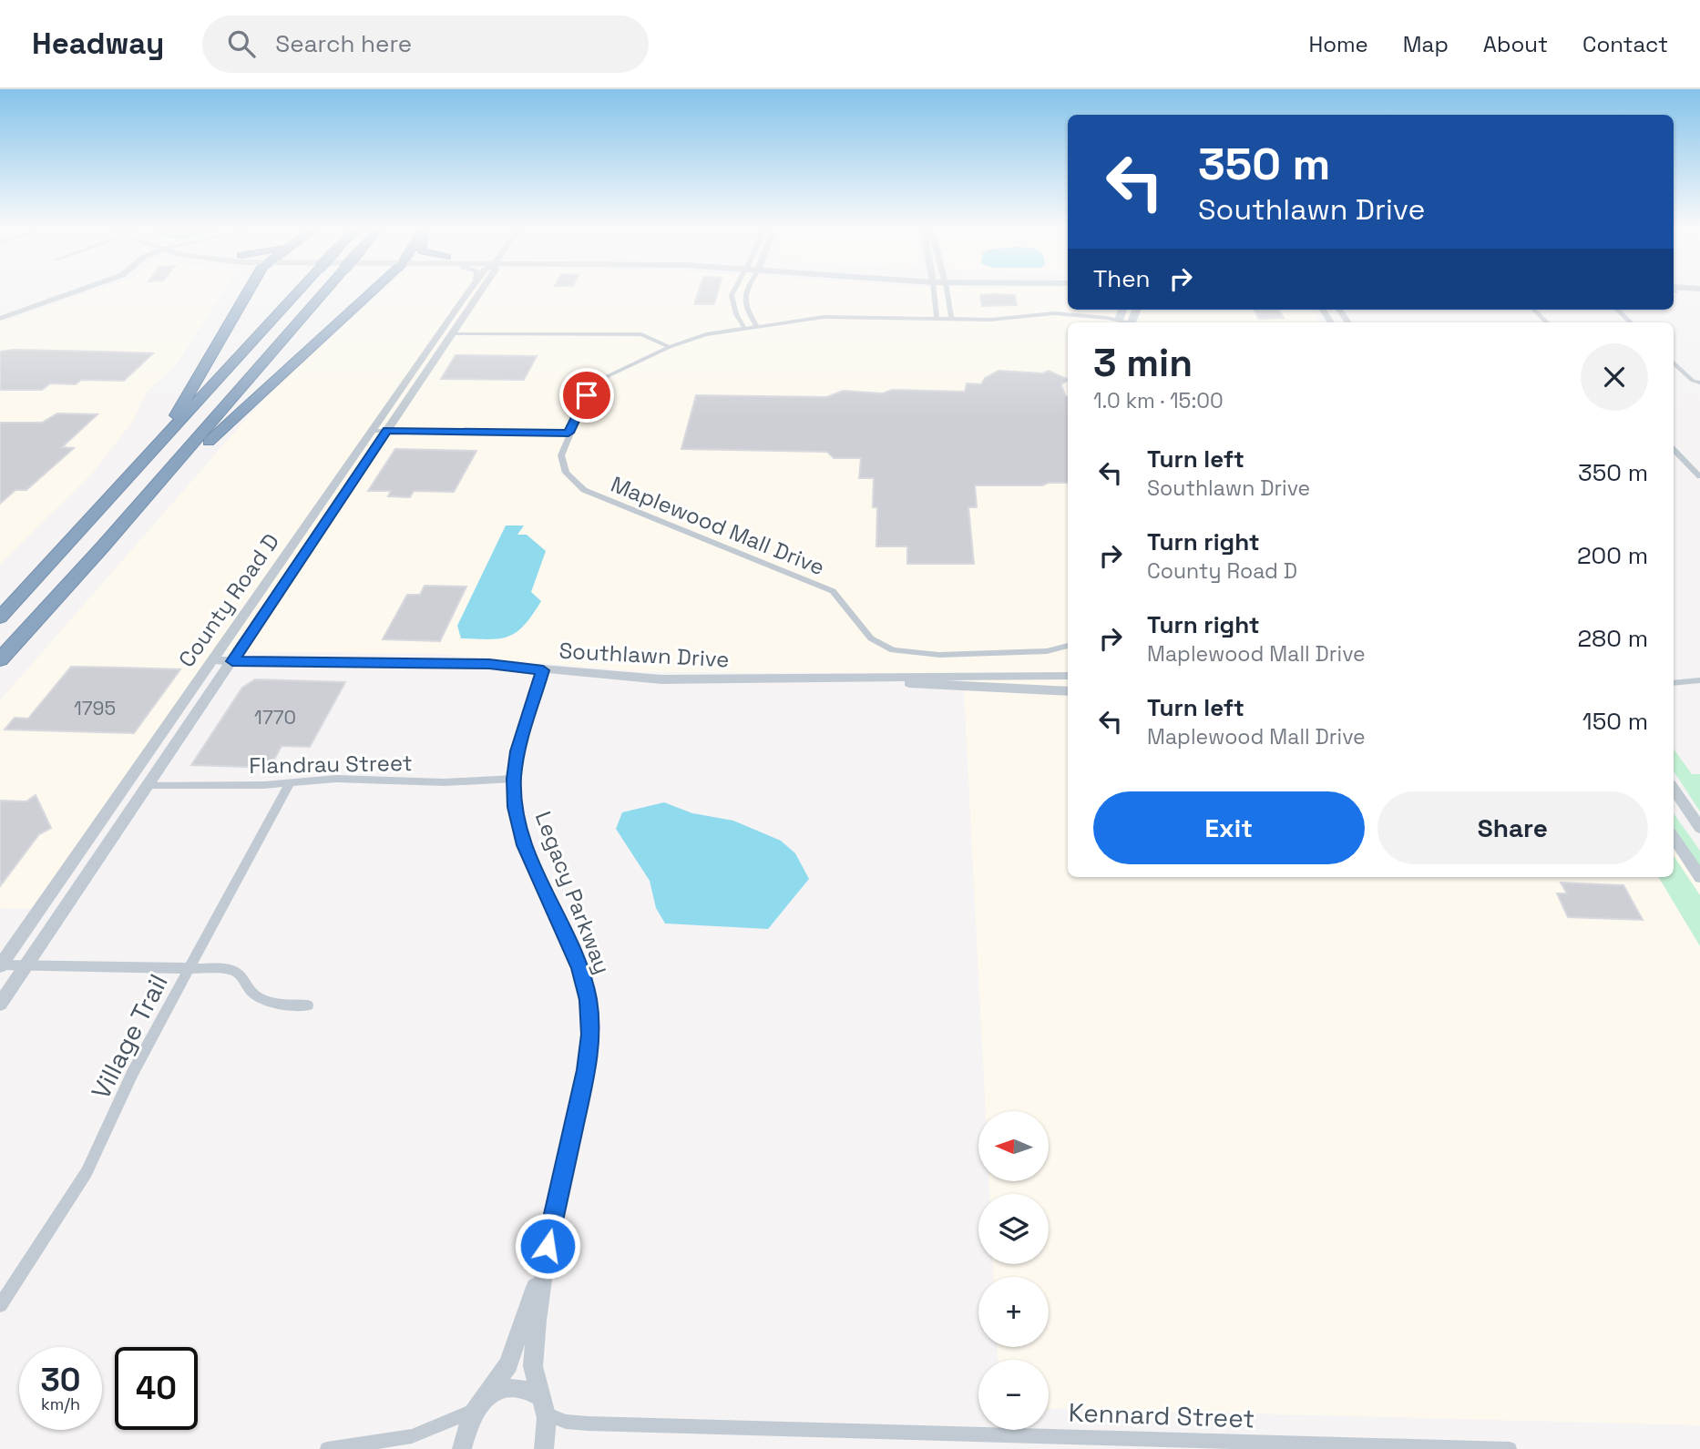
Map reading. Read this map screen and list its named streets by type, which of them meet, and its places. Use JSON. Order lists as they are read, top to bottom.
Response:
{
  "streets": {
    "street": [
      "Maplewood Mall Drive",
      "County Road D",
      "Southlawn Drive",
      "Flandrau Street",
      "Legacy Parkway",
      "Village Trail",
      "Kennard Street"
    ]
  },
  "crossings": [
    ["County Road D", "Southlawn Drive"],
    ["County Road D", "Flandrau Street"],
    ["Southlawn Drive", "Legacy Parkway"],
    ["Flandrau Street", "Legacy Parkway"],
    ["Flandrau Street", "Village Trail"],
    ["Legacy Parkway", "Kennard Street"]
  ],
  "house_numbers": ["1795", "1770"],
  "north": "left",
  "page": {
    "header": "Headway",
    "search": "Search here",
    "nav": [
      "Home",
      "Map",
      "About",
      "Contact"
    ],
    "turn": ["350 m", "Southlawn Drive"],
    "then": "Then",
    "heading": ["3 min", "1.0 km · 15:00"],
    "list": [
      {
        "name": "Turn left",
        "note": "Southlawn Drive",
        "value": "350 m"
      },
      {
        "name": "Turn right",
        "note": "County Road D",
        "value": "200 m"
      },
      {
        "name": "Turn right",
        "note": "Maplewood Mall Drive",
        "value": "280 m"
      },
      {
        "name": "Turn left",
        "note": "Maplewood Mall Drive",
        "value": "150 m"
      }
    ],
    "buttons": ["Exit", "Share"],
    "map_buttons": ["+", "−"],
    "speed": "30 km/h",
    "limit": "40"
  }
}
